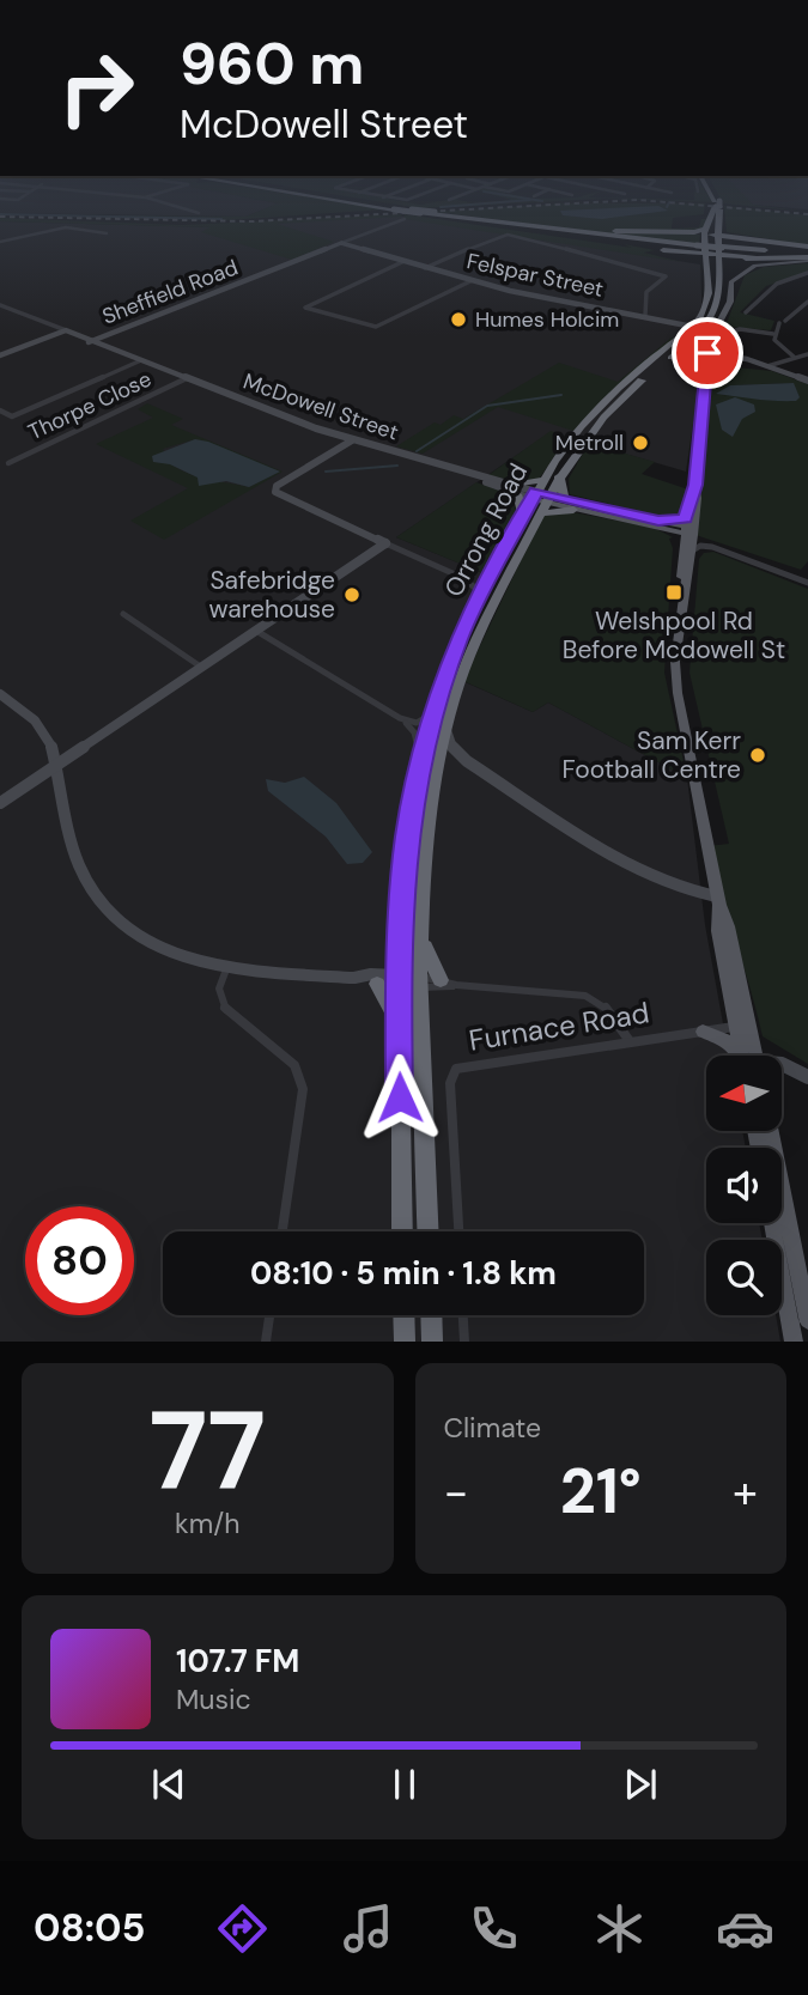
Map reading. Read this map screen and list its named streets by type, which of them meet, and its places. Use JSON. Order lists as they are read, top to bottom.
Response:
{
  "streets": {
    "highway": ["Orrong Road"],
    "main road": ["McDowell Street"],
    "street": [
      "Felspar Street",
      "Sheffield Road",
      "Thorpe Close",
      "Furnace Road"
    ]
  },
  "crossings": [
    ["Felspar Street", "Sheffield Road"],
    ["Felspar Street", "Orrong Road"],
    ["Sheffield Road", "McDowell Street"],
    ["Thorpe Close", "McDowell Street"],
    ["McDowell Street", "Orrong Road"]
  ],
  "places": {
    "other": [
      "Humes Holcim",
      "Metroll",
      "Safebridge warehouse",
      "Sam Kerr Football Centre"
    ],
    "transit": ["Welshpool Rd Before Mcdowell St"]
  },
  "north": "left",
  "page": {
    "turn": ["960 m", "McDowell Street"],
    "limit": "80",
    "trip": "08:10 · 5 min · 1.8 km",
    "tile": [
      ["77", "km/h"],
      "Climate"
    ],
    "heat": ["−", "21°", "+"],
    "song": ["107.7 FM", "Music"],
    "tabs": "08:05"
  }
}
